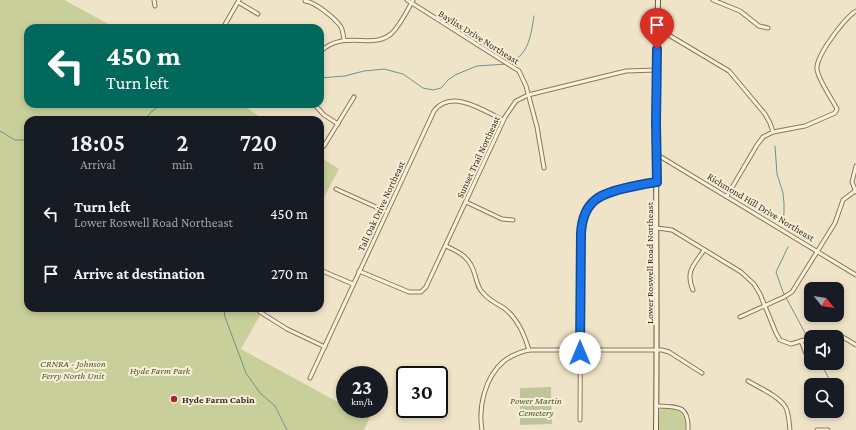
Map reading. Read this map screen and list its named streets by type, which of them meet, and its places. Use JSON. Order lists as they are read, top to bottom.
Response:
{
  "streets": {
    "street": [
      "Bayliss Drive Northeast",
      "Sunset Trail Northeast",
      "Tall Oak Drive Northeast",
      "Richmond Hill Drive Northeast",
      "Lower Roswell Road Northeast"
    ]
  },
  "crossings": [
    ["Bayliss Drive Northeast", "Sunset Trail Northeast"],
    ["Sunset Trail Northeast", "Tall Oak Drive Northeast"],
    ["Sunset Trail Northeast", "Lower Roswell Road Northeast"],
    ["Richmond Hill Drive Northeast", "Lower Roswell Road Northeast"]
  ],
  "parks": ["CRNRA - Johnson Ferry North Unit", "Hyde Farm Park", "Power Martin Cemetery"],
  "places": ["Hyde Farm Cabin"],
  "north": "bottom right",
  "page": {
    "turn": ["450 m", "Turn left"],
    "eta": [
      "18:05",
      "Arrival",
      "2",
      "min",
      "720",
      "m"
    ],
    "list": [
      {
        "name": "Turn left",
        "note": "Lower Roswell Road Northeast",
        "value": "450 m"
      },
      {
        "name": "Arrive at destination",
        "value": "270 m"
      }
    ],
    "speed": "23 km/h",
    "limit": "30"
  }
}
